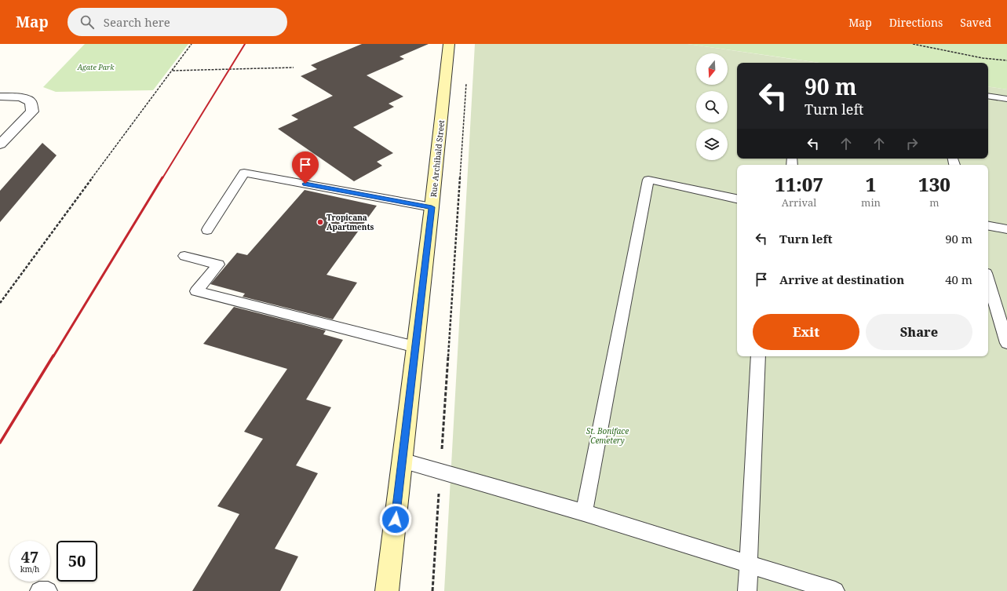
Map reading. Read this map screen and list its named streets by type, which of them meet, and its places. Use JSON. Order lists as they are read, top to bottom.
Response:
{
  "streets": {
    "main road": ["Rue Archibald Street"]
  },
  "parks": ["Agate Park", "St. Boniface Cemetery"],
  "places": ["Tropicana Apartments"],
  "north": "bottom",
  "page": {
    "header": "Map",
    "search": "Search here",
    "nav": ["Map", "Directions", "Saved"],
    "turn": ["90 m", "Turn left"],
    "eta": [
      "11:07",
      "Arrival",
      "1",
      "min",
      "130",
      "m"
    ],
    "list": [
      {
        "name": "Turn left",
        "value": "90 m"
      },
      {
        "name": "Arrive at destination",
        "value": "40 m"
      }
    ],
    "buttons": ["Exit", "Share"],
    "speed": "47 km/h",
    "limit": "50"
  }
}
